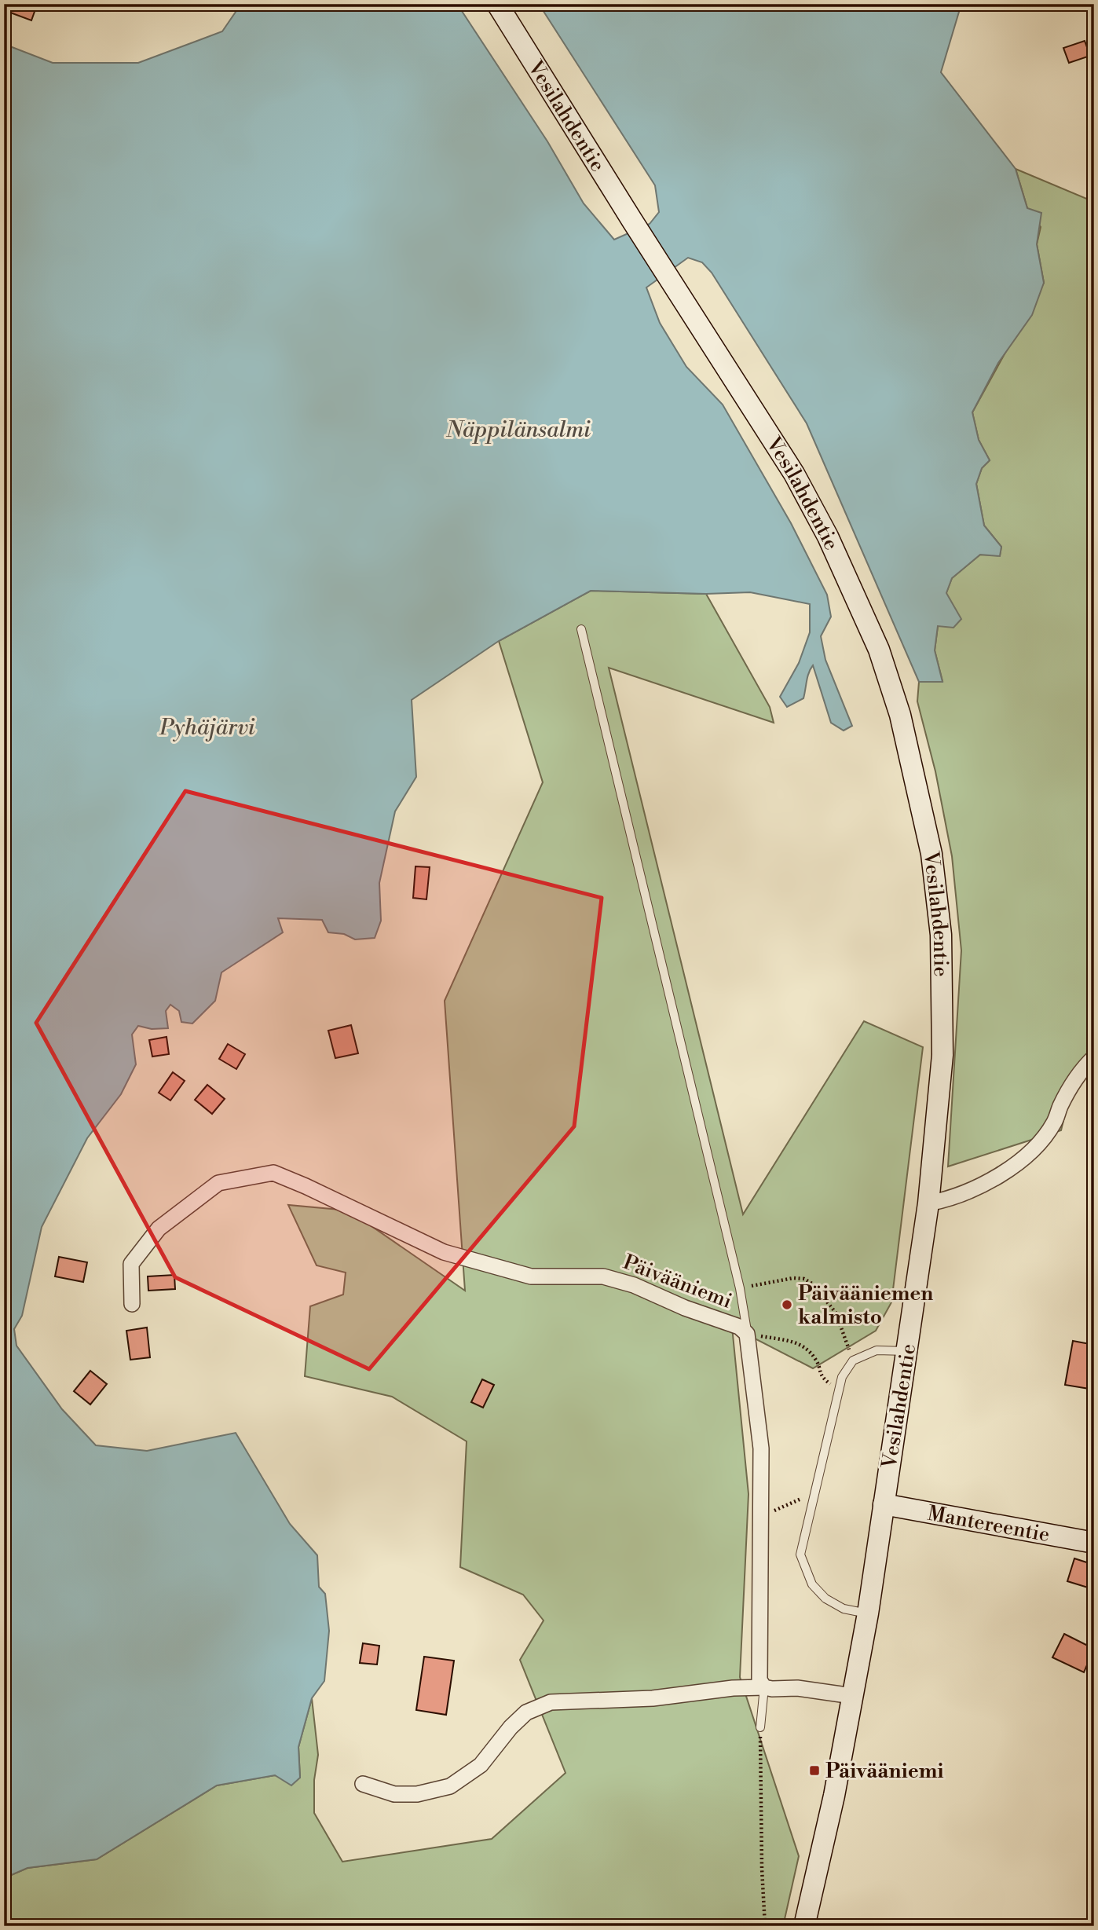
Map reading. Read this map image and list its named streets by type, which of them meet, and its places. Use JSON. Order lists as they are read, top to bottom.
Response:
{
  "streets": {
    "main road": ["Vesilahdentie", "Mantereentie"],
    "street": ["Päivääniemi"]
  },
  "crossings": [
    ["Vesilahdentie", "Mantereentie"]
  ],
  "water": ["Näppilänsalmi", "Pyhäjärvi"],
  "places": {
    "other": ["Päivääniemen kalmisto"],
    "transit": ["Päivääniemi"]
  }
}
